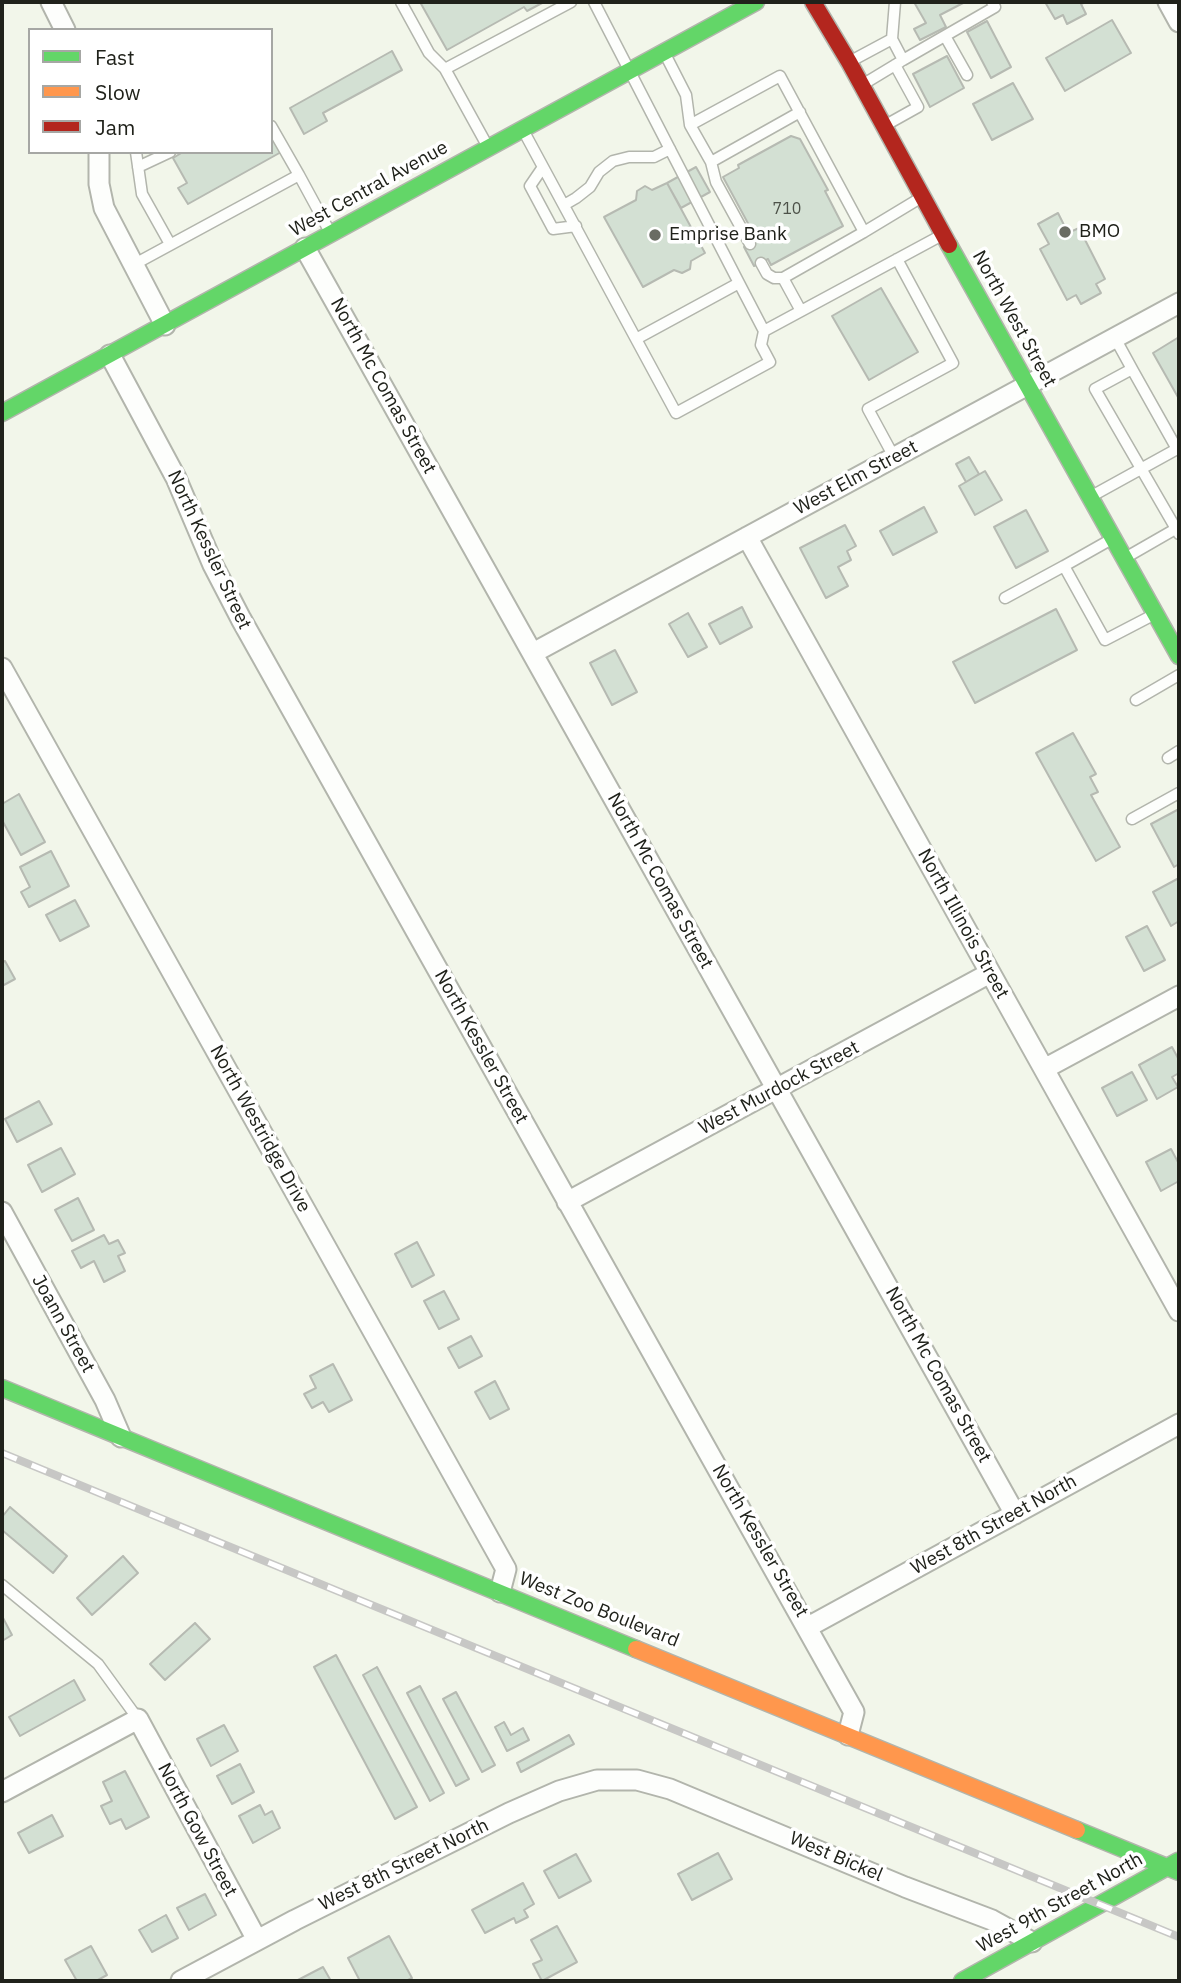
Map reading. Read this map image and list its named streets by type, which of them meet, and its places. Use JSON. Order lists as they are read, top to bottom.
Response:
{
  "streets": {
    "main road": [
      "West Central Avenue",
      "North West Street",
      "West Zoo Boulevard",
      "West 9th Street North"
    ],
    "street": [
      "North Mc Comas Street",
      "West Elm Street",
      "North Kessler Street",
      "North Illinois Street",
      "West Murdock Street",
      "North Westridge Drive",
      "Joann Street",
      "West 8th Street North",
      "North Gow Street",
      "West Bickel"
    ]
  },
  "crossings": [
    ["West Central Avenue", "North Mc Comas Street"],
    ["West Central Avenue", "North Kessler Street"],
    ["North West Street", "West Elm Street"],
    ["North Mc Comas Street", "West Elm Street"],
    ["North Mc Comas Street", "West Murdock Street"],
    ["North Mc Comas Street", "West 8th Street North"],
    ["West Elm Street", "North Illinois Street"],
    ["North Kessler Street", "West Murdock Street"],
    ["North Kessler Street", "West 8th Street North"],
    ["North Kessler Street", "West Zoo Boulevard"],
    ["North Illinois Street", "West Murdock Street"],
    ["North Westridge Drive", "West Zoo Boulevard"],
    ["Joann Street", "West Zoo Boulevard"],
    ["West 8th Street North", "North Gow Street"],
    ["West 8th Street North", "West Bickel"],
    ["West Zoo Boulevard", "West 9th Street North"],
    ["West Bickel", "West 9th Street North"]
  ],
  "places": ["BMO", "Emprise Bank"],
  "house_numbers": ["710"],
  "legend": ["Fast", "Slow", "Jam"]
}
